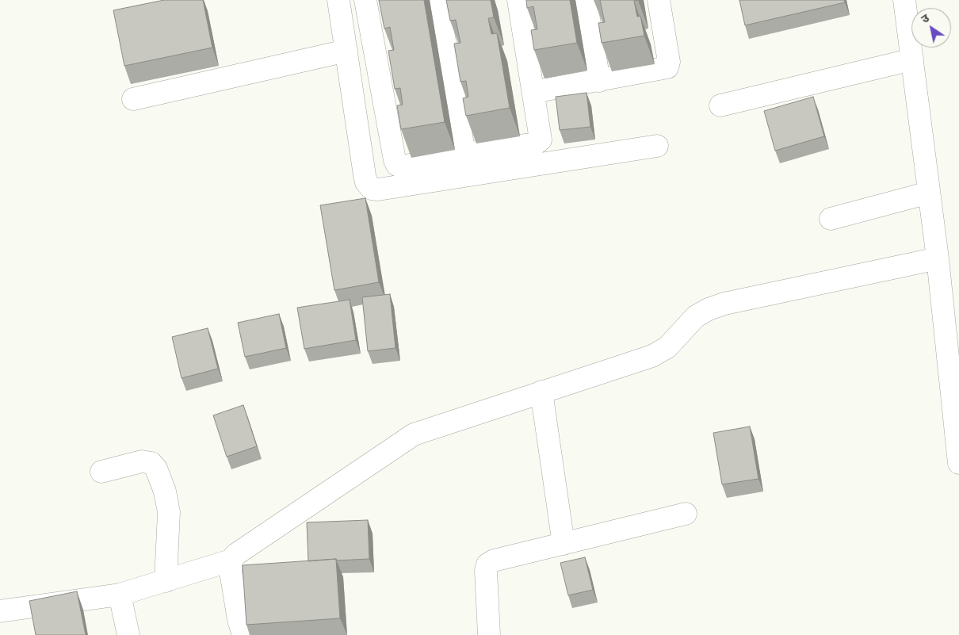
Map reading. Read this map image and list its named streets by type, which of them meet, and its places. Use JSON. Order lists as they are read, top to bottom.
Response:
{
  "north": "top left"
}
